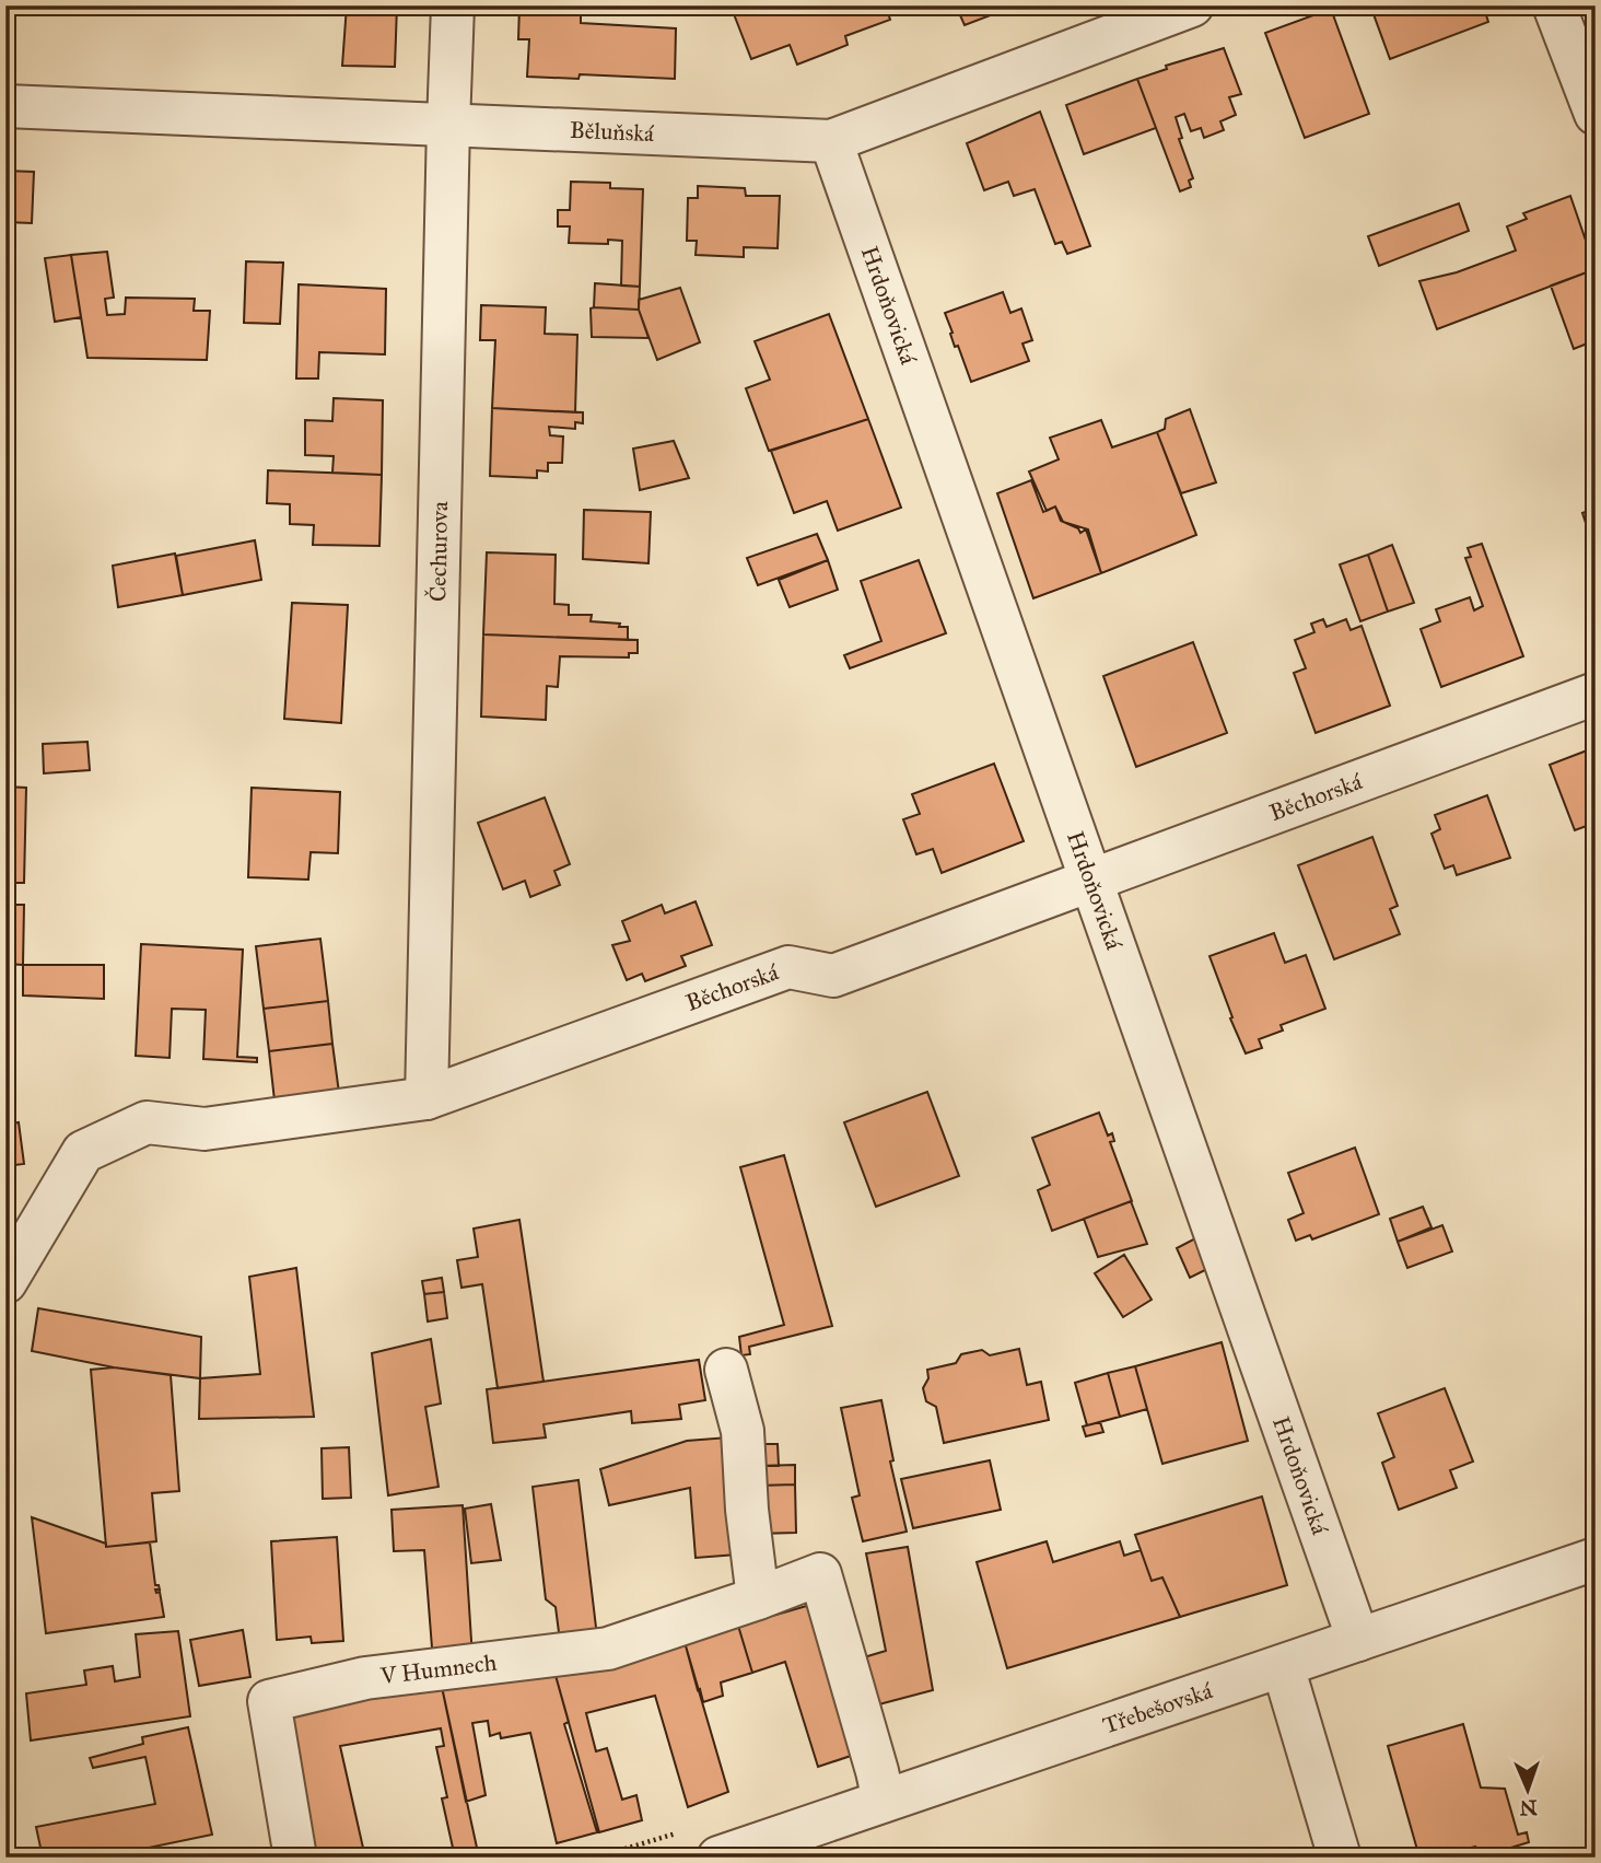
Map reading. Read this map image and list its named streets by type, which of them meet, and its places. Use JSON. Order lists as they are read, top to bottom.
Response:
{
  "streets": {
    "street": [
      "Běluňská",
      "Hrdoňovická",
      "Čechurova",
      "Běchorská",
      "V Humnech",
      "Třebešovská"
    ]
  },
  "crossings": [
    ["Běluňská", "Hrdoňovická"],
    ["Běluňská", "Čechurova"],
    ["Hrdoňovická", "Běchorská"],
    ["Hrdoňovická", "Třebešovská"],
    ["Čechurova", "Běchorská"],
    ["V Humnech", "Třebešovská"]
  ],
  "north": "bottom"
}
